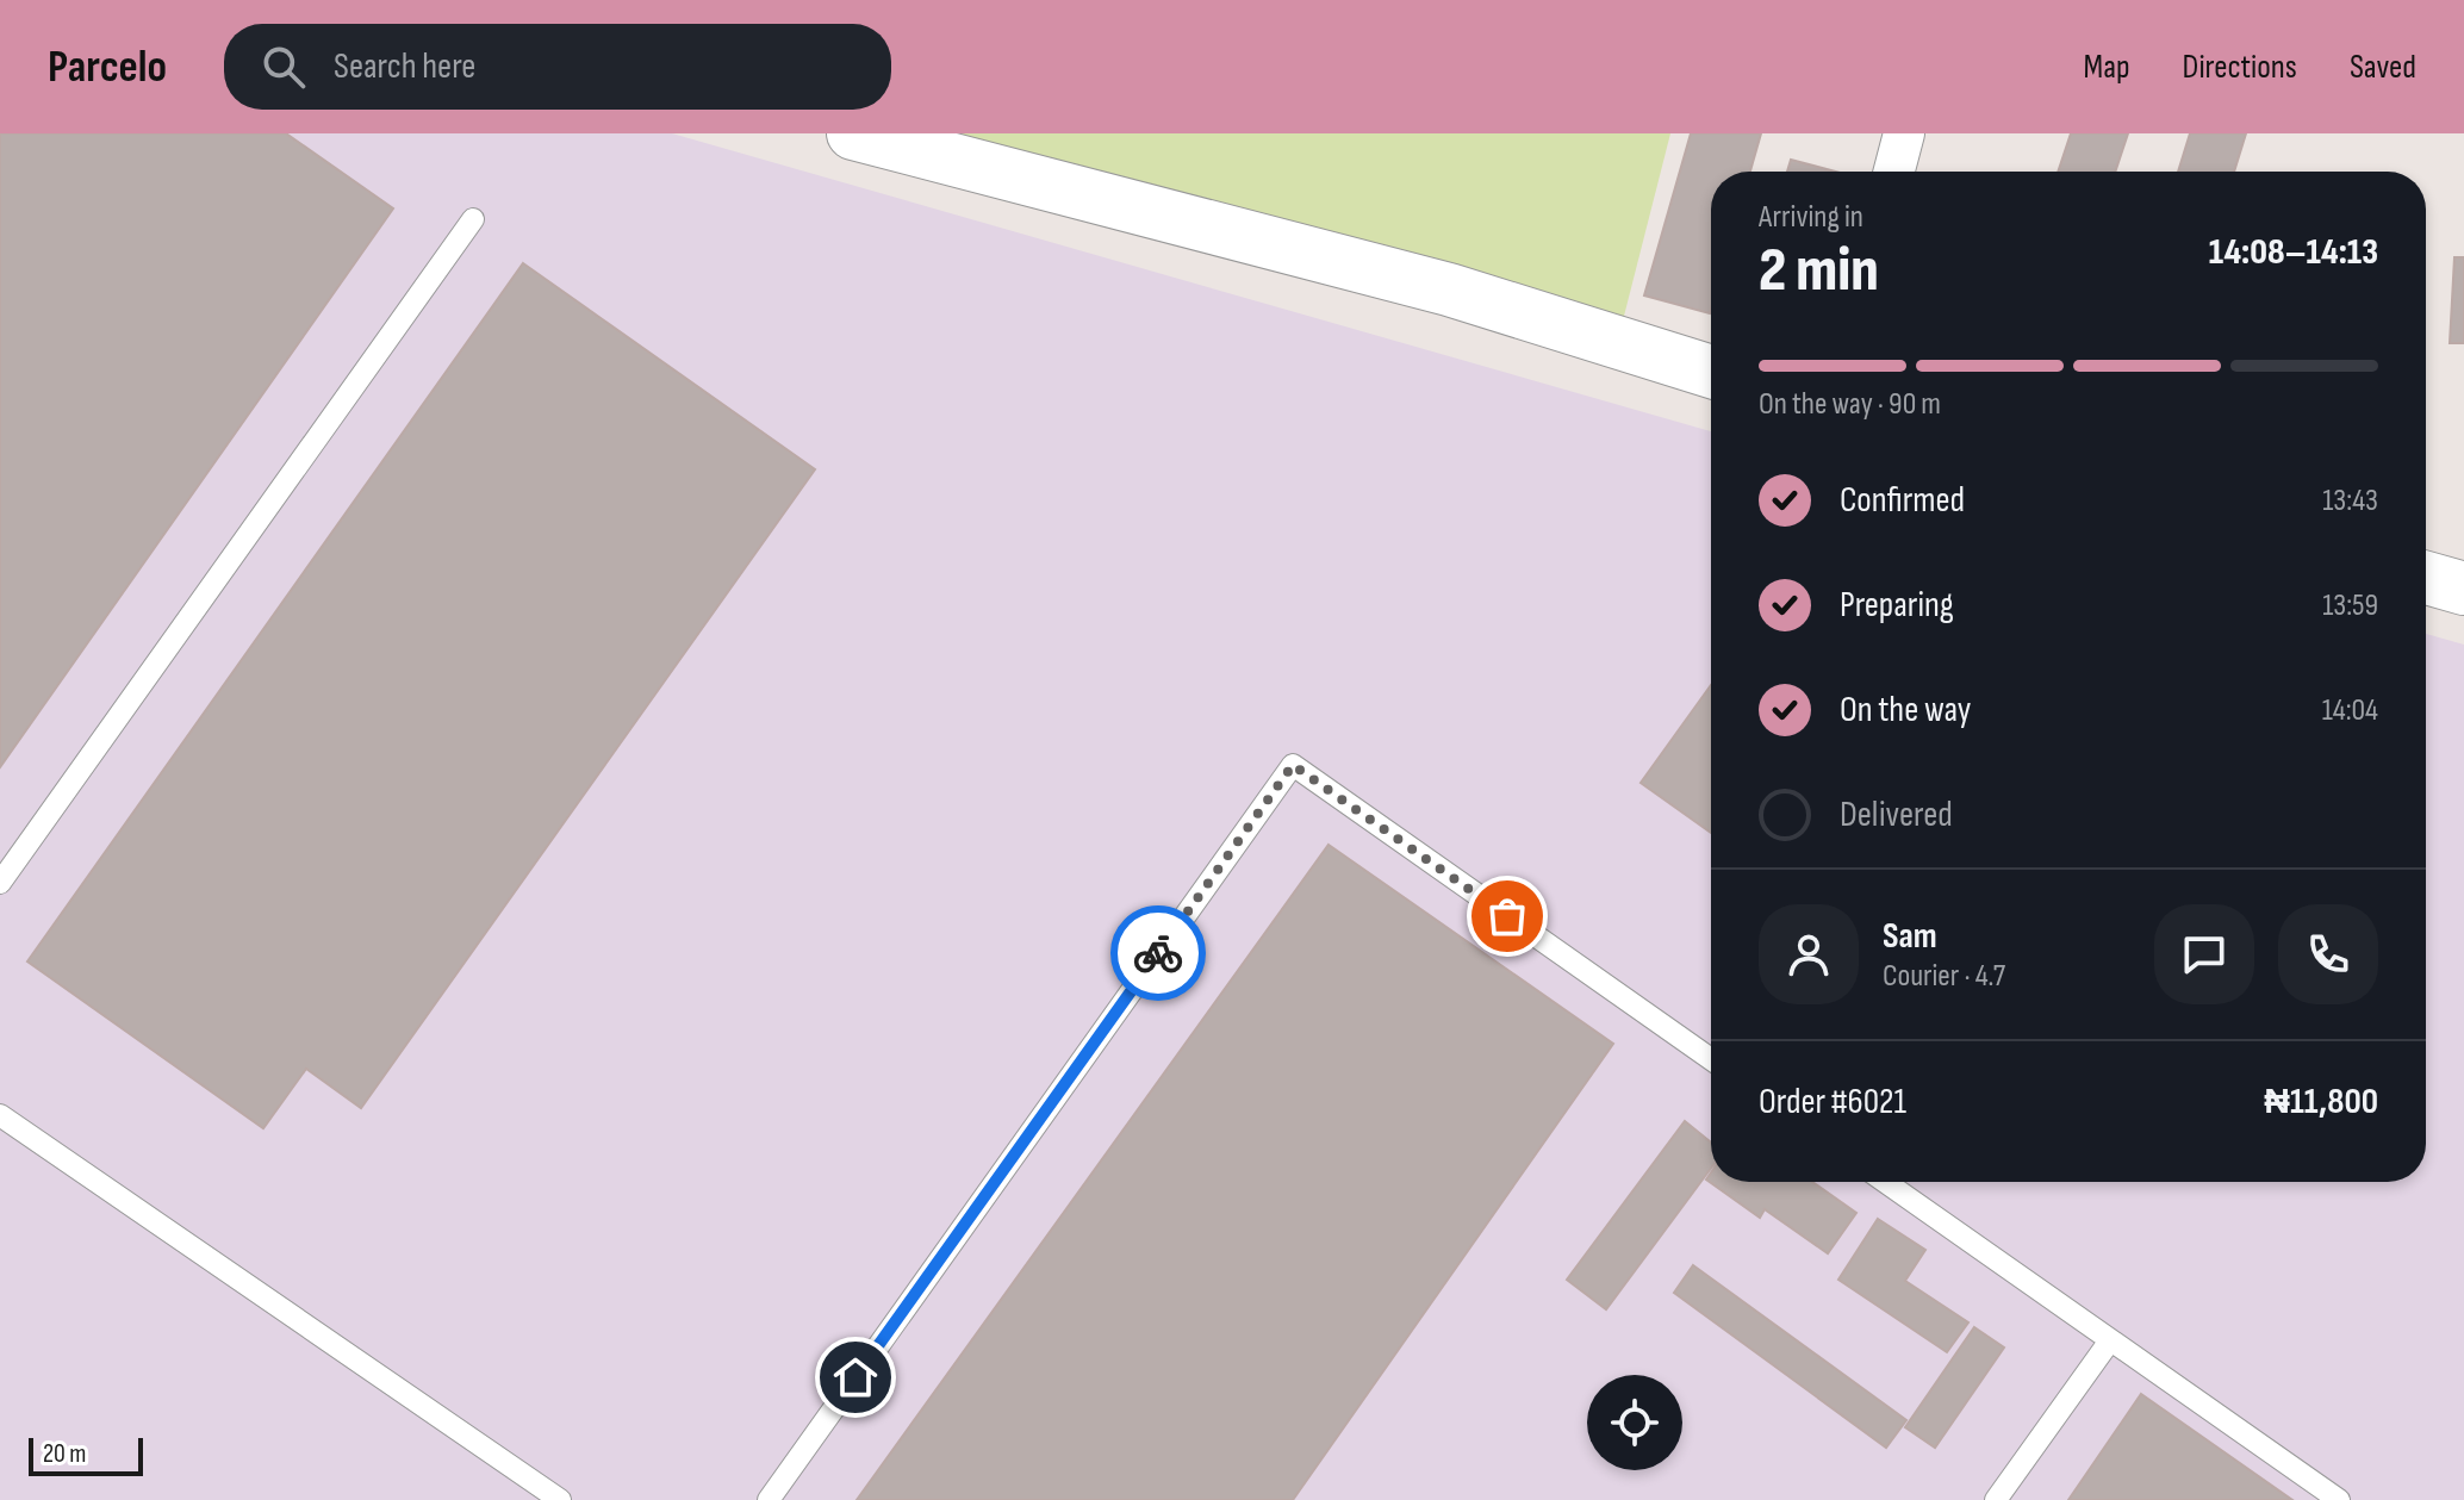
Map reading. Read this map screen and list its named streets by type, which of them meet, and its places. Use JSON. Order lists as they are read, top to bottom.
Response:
{
  "scale_bar": "20 m",
  "page": {
    "header": "Parcelo",
    "search": "Search here",
    "nav": ["Map", "Directions", "Saved"],
    "heading": ["2 min", "Arriving in", "14:08–14:13"],
    "panel": [
      "Sam",
      "Courier · 4.7",
      "Order #6021",
      "₦11,800"
    ],
    "bar": "On the way · 90 m",
    "list": [
      ["Confirmed", "13:43"],
      ["Preparing", "13:59"],
      ["On the way", "14:04"],
      "Delivered"
    ],
    "scale": "20 m"
  }
}
